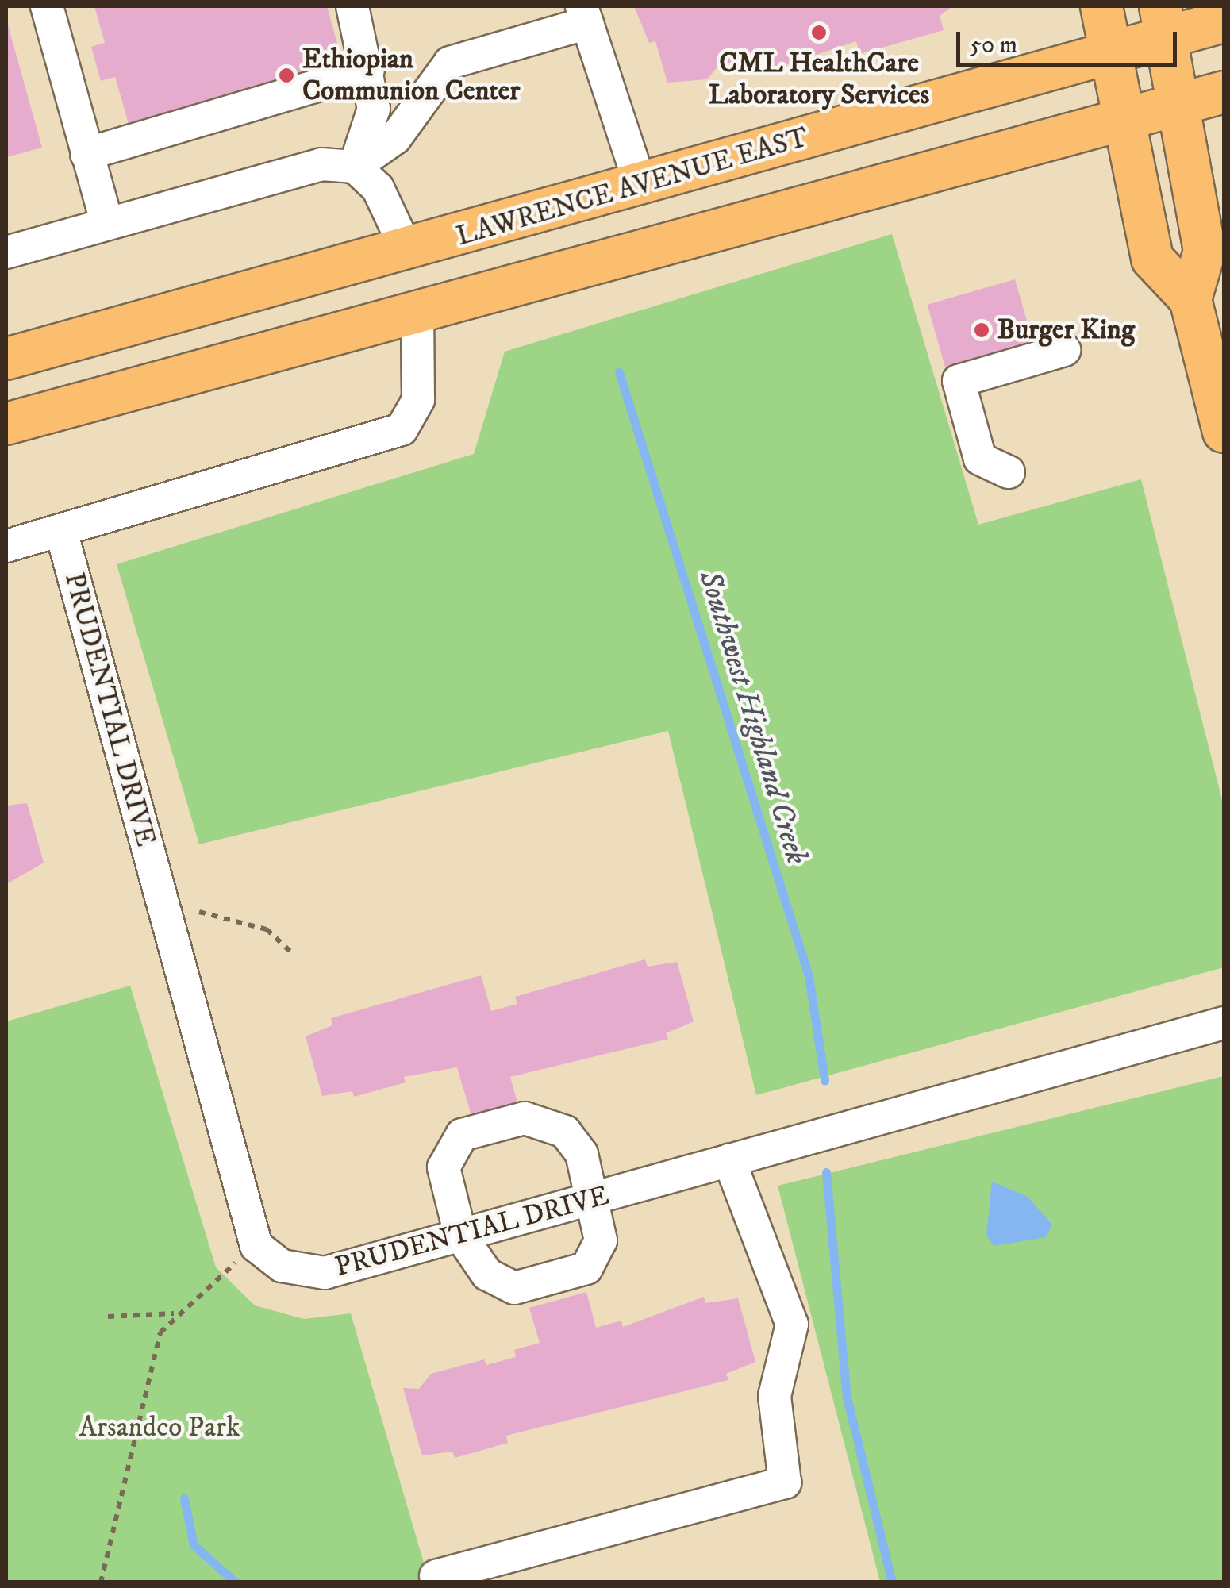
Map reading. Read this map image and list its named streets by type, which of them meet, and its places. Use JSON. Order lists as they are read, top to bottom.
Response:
{
  "streets": {
    "main road": ["LAWRENCE AVENUE EAST"],
    "street": ["PRUDENTIAL DRIVE"]
  },
  "water": ["Southwest Highland Creek"],
  "parks": ["Arsandco Park"],
  "places": ["CML HealthCare Laboratory Services", "Ethiopian Communion Center", "Burger King"],
  "scale_bar": "50 m"
}
